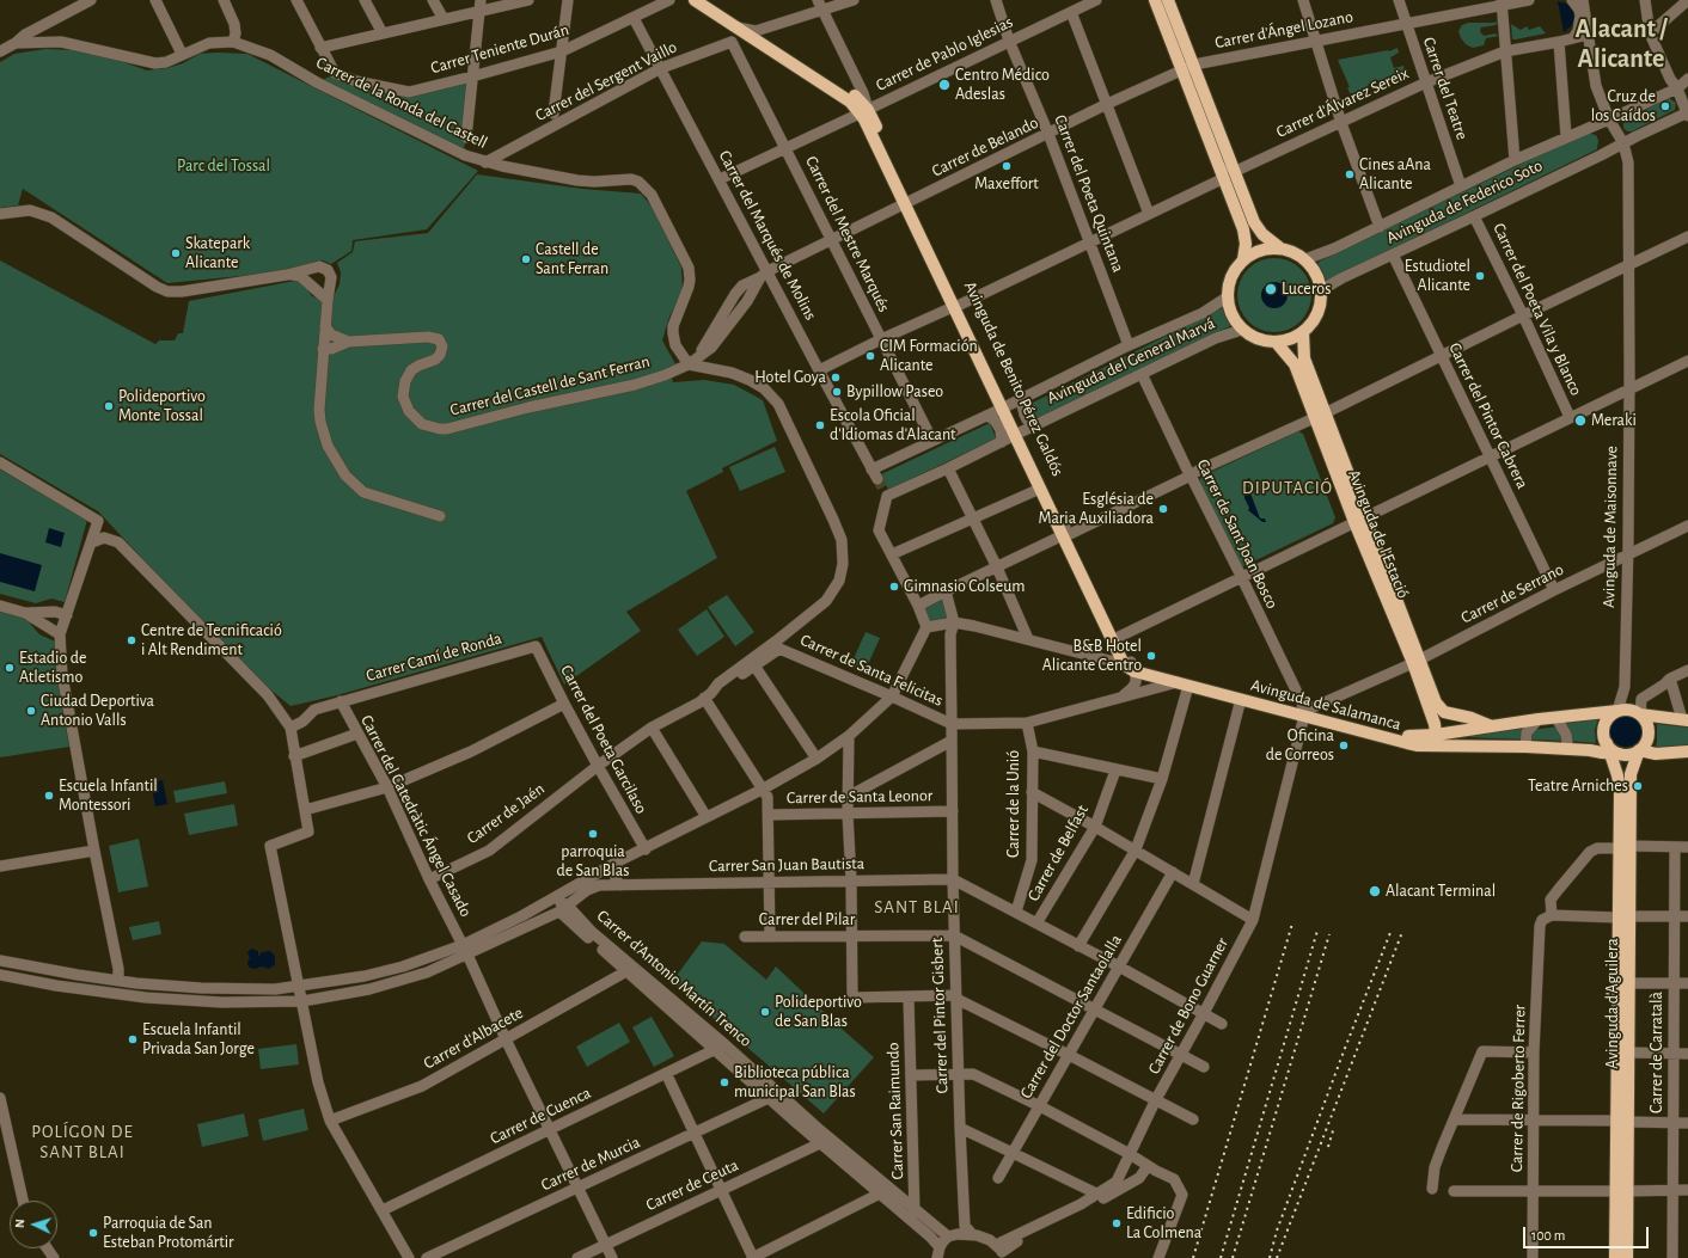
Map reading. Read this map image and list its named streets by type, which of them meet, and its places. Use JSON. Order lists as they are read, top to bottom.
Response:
{
  "streets": {
    "main road": [
      "Avinguda de Benito Pérez Galdós",
      "Avinguda de l'Estació",
      "Avinguda de Salamanca",
      "Avinguda d'Aguilera"
    ],
    "street": [
      "Carrer d'Ángel Lozano",
      "Carrer Teniente Durán",
      "Carrer de Pablo Iglesias",
      "Carrer del Sergent Vaillo",
      "Carrer del Teatre",
      "Carrer de la Ronda del Castell",
      "Carrer d'Álvarez Sereix",
      "Carrer de Belando",
      "Carrer del Poeta Quintana",
      "Avinguda de Federico Soto",
      "Carrer del Mestre Marqués",
      "Carrer del Marqués de Molins",
      "Carrer del Poeta Vila y Blanco",
      "Avinguda del General Marvá",
      "Carrer del Castell de Sant Ferran",
      "Carrer del Pintor Cabrera",
      "Avinguda de Maisonnave",
      "Carrer de Sant Joan Bosco",
      "Carrer de Serrano",
      "Carrer Camí de Ronda",
      "Carrer de Santa Felicitas",
      "Carrer del Poeta Garcilaso",
      "Carrer de Santa Leonor",
      "Carrer de la Unió",
      "Carrer de Jaén",
      "Carrer del Catedràtic Ángel Casado",
      "Carrer de Belfast",
      "Carrer San Juan Bautista",
      "Carrer del Pilar",
      "Carrer d'Antonio Martín Trenco",
      "Carrer de Bono Guarner",
      "Carrer del Pintor Gisbert",
      "Carrer del Doctor Santaolalla",
      "Carrer d'Albacete",
      "Carrer de Carratalà",
      "Carrer de Rigoberto Ferrer",
      "Carrer San Raimundo",
      "Carrer de Cuenca",
      "Carrer de Murcia",
      "Carrer de Ceuta"
    ]
  },
  "crossings": [
    ["Carrer d'Ángel Lozano", "Carrer del Teatre"],
    ["Carrer d'Ángel Lozano", "Carrer de Belando"],
    ["Carrer Teniente Durán", "Carrer del Marqués de Molins"],
    ["Carrer de Pablo Iglesias", "Carrer del Poeta Quintana"],
    ["Carrer de Pablo Iglesias", "Carrer del Mestre Marqués"],
    ["Carrer de Pablo Iglesias", "Carrer del Marqués de Molins"],
    ["Carrer de Pablo Iglesias", "Avinguda de Benito Pérez Galdós"],
    ["Carrer del Sergent Vaillo", "Carrer de la Ronda del Castell"],
    ["Carrer del Sergent Vaillo", "Carrer del Mestre Marqués"],
    ["Carrer del Sergent Vaillo", "Carrer del Marqués de Molins"],
    ["Carrer del Teatre", "Carrer d'Álvarez Sereix"],
    ["Carrer del Teatre", "Avinguda de Federico Soto"],
    ["Carrer de la Ronda del Castell", "Carrer de Belando"],
    ["Carrer de la Ronda del Castell", "Carrer del Castell de Sant Ferran"],
    ["Carrer d'Álvarez Sereix", "Avinguda de Maisonnave"],
    ["Carrer de Belando", "Carrer del Poeta Quintana"],
    ["Carrer de Belando", "Carrer del Mestre Marqués"],
    ["Carrer de Belando", "Carrer del Marqués de Molins"],
    ["Carrer de Belando", "Avinguda de Benito Pérez Galdós"],
    ["Carrer de Belando", "Carrer del Castell de Sant Ferran"],
    ["Carrer del Poeta Quintana", "Avinguda del General Marvá"],
    ["Avinguda de Federico Soto", "Carrer del Poeta Vila y Blanco"],
    ["Avinguda de Federico Soto", "Avinguda del General Marvá"],
    ["Avinguda de Federico Soto", "Carrer del Pintor Cabrera"],
    ["Avinguda de Federico Soto", "Avinguda de Maisonnave"],
    ["Avinguda de Federico Soto", "Avinguda de l'Estació"],
    ["Carrer del Mestre Marqués", "Avinguda del General Marvá"],
    ["Carrer del Marqués de Molins", "Avinguda del General Marvá"],
    ["Avinguda del General Marvá", "Avinguda de Benito Pérez Galdós"],
    ["Avinguda del General Marvá", "Carrer de Sant Joan Bosco"],
    ["Avinguda del General Marvá", "Avinguda de l'Estació"],
    ["Avinguda de Benito Pérez Galdós", "Avinguda de Salamanca"],
    ["Carrer del Pintor Cabrera", "Carrer de Serrano"],
    ["Avinguda de Maisonnave", "Carrer de Serrano"],
    ["Avinguda de Maisonnave", "Avinguda de Salamanca"],
    ["Avinguda de Maisonnave", "Avinguda d'Aguilera"],
    ["Carrer de Sant Joan Bosco", "Carrer de Serrano"],
    ["Carrer de Sant Joan Bosco", "Avinguda de Salamanca"],
    ["Carrer de Sant Joan Bosco", "Carrer de Bono Guarner"],
    ["Avinguda de l'Estació", "Carrer de Serrano"],
    ["Avinguda de l'Estació", "Avinguda de Salamanca"],
    ["Carrer de Serrano", "Avinguda de Salamanca"],
    ["Carrer de Serrano", "Carrer de Bono Guarner"],
    ["Carrer Camí de Ronda", "Carrer del Poeta Garcilaso"],
    ["Carrer Camí de Ronda", "Carrer del Catedràtic Ángel Casado"],
    ["Carrer de Santa Felicitas", "Carrer del Pintor Gisbert"],
    ["Avinguda de Salamanca", "Avinguda d'Aguilera"],
    ["Avinguda de Salamanca", "Carrer de Bono Guarner"],
    ["Avinguda de Salamanca", "Carrer del Pintor Gisbert"],
    ["Carrer del Poeta Garcilaso", "Carrer de Jaén"],
    ["Carrer de Santa Leonor", "Carrer del Pintor Gisbert"],
    ["Carrer de Jaén", "Carrer del Catedràtic Ángel Casado"],
    ["Carrer del Catedràtic Ángel Casado", "Carrer d'Albacete"],
    ["Carrer del Catedràtic Ángel Casado", "Carrer de Cuenca"],
    ["Carrer del Catedràtic Ángel Casado", "Carrer de Murcia"],
    ["Carrer del Catedràtic Ángel Casado", "Carrer de Ceuta"],
    ["Carrer San Juan Bautista", "Carrer d'Antonio Martín Trenco"],
    ["Carrer San Juan Bautista", "Carrer del Pintor Gisbert"],
    ["Carrer del Pilar", "Carrer del Pintor Gisbert"],
    ["Carrer d'Antonio Martín Trenco", "Carrer d'Albacete"],
    ["Carrer d'Antonio Martín Trenco", "Carrer San Raimundo"],
    ["Carrer d'Antonio Martín Trenco", "Carrer de Cuenca"],
    ["Carrer d'Antonio Martín Trenco", "Carrer de Murcia"],
    ["Carrer d'Antonio Martín Trenco", "Carrer de Ceuta"],
    ["Avinguda d'Aguilera", "Carrer de Rigoberto Ferrer"],
    ["Carrer de Carratalà", "Carrer de Rigoberto Ferrer"]
  ],
  "districts": [
    "Alacant / Alicante",
    "DIPUTACIÓ",
    "SANT BLAI",
    "POLÍGON DE SANT BLAI"
  ],
  "parks": ["Parc del Tossal"],
  "places": [
    "Centro Médico Adeslas",
    "Cruz de los Caídos",
    "Maxeffort",
    "Cines aAna Alicante",
    "Skatepark Alicante",
    "Castell de Sant Ferran",
    "Estudiotel Alicante",
    "Luceros",
    "CIM Formación Alicante",
    "Hotel Goya",
    "Bypillow Paseo",
    "Polideportivo Monte Tossal",
    "Meraki",
    "Escola Oficial d'Idiomas d'Alacant",
    "Església de Maria Auxiliadora",
    "Gimnasio Colseum",
    "Centre de Tecnificació i Alt Rendiment",
    "B&B Hotel Alicante Centro",
    "Estadio de Atletismo",
    "Ciudad Deportiva Antonio Valls",
    "Oficina de Correos",
    "Teatre Arniches",
    "Escuela Infantil Montessori",
    "parroquia de San Blas",
    "Alacant Terminal",
    "Polideportivo de San Blas",
    "Escuela Infantil Privada San Jorge",
    "Biblioteca pública municipal San Blas",
    "Edificio La Colmena",
    "Parroquia de San Esteban Protomártir"
  ],
  "scale_bar": "100 m",
  "north": "left"
}
